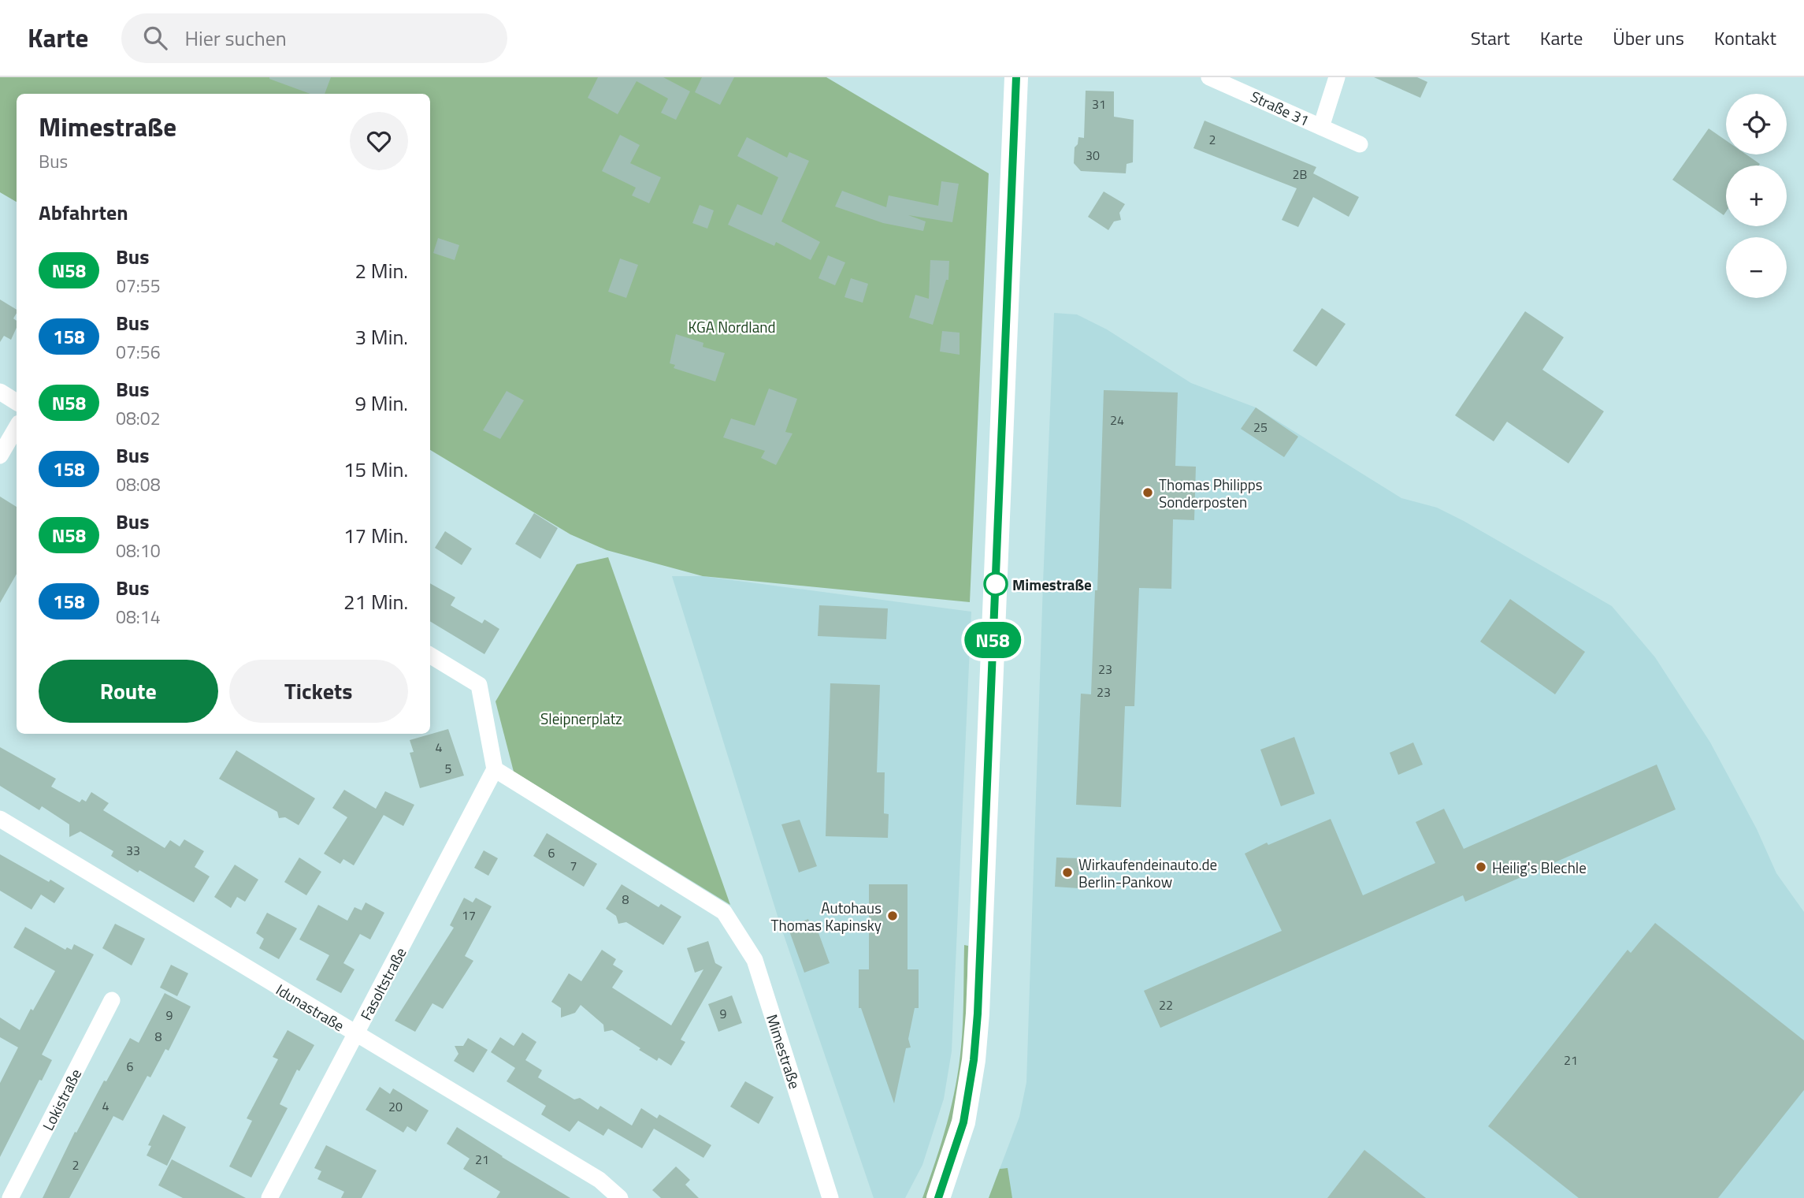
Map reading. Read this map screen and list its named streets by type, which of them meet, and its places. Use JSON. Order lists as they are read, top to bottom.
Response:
{
  "streets": {
    "street": [
      "Straße 31",
      "Fasoltstraße",
      "Idunastraße",
      "Mimestraße",
      "Lokistraße"
    ]
  },
  "crossings": [
    ["Fasoltstraße", "Idunastraße"],
    ["Fasoltstraße", "Mimestraße"]
  ],
  "parks": ["KGA Nordland", "Sleipnerplatz"],
  "places": [
    "Thomas Philipps Sonderposten",
    "Mimestraße",
    "Heilig's Blechle",
    "Wirkaufendeinauto.de Berlin-Pankow",
    "Autohaus Thomas Kapinsky"
  ],
  "lines": ["bus line N58"],
  "house_numbers": [
    "31",
    "2",
    "30",
    "2B",
    "24",
    "25",
    "23",
    "23",
    "4",
    "5",
    "33",
    "6",
    "7",
    "8",
    "17",
    "22",
    "9",
    "9",
    "8",
    "21",
    "6",
    "4",
    "20",
    "21",
    "2"
  ],
  "page": {
    "header": "Karte",
    "search": "Hier suchen",
    "nav": [
      "Start",
      "Karte",
      "Über uns",
      "Kontakt"
    ],
    "on_map": "N58",
    "map_buttons": ["+", "−"],
    "heading": [
      ["Mimestraße", "Bus"],
      "Abfahrten"
    ],
    "list": [
      {
        "mark": "N58",
        "name": "Bus",
        "note": "07:55",
        "value": "2 Min."
      },
      {
        "mark": "158",
        "name": "Bus",
        "note": "07:56",
        "value": "3 Min."
      },
      {
        "mark": "N58",
        "name": "Bus",
        "note": "08:02",
        "value": "9 Min."
      },
      {
        "mark": "158",
        "name": "Bus",
        "note": "08:08",
        "value": "15 Min."
      },
      {
        "mark": "N58",
        "name": "Bus",
        "note": "08:10",
        "value": "17 Min."
      },
      {
        "mark": "158",
        "name": "Bus",
        "note": "08:14",
        "value": "21 Min."
      }
    ],
    "buttons": ["Route", "Tickets"]
  }
}
